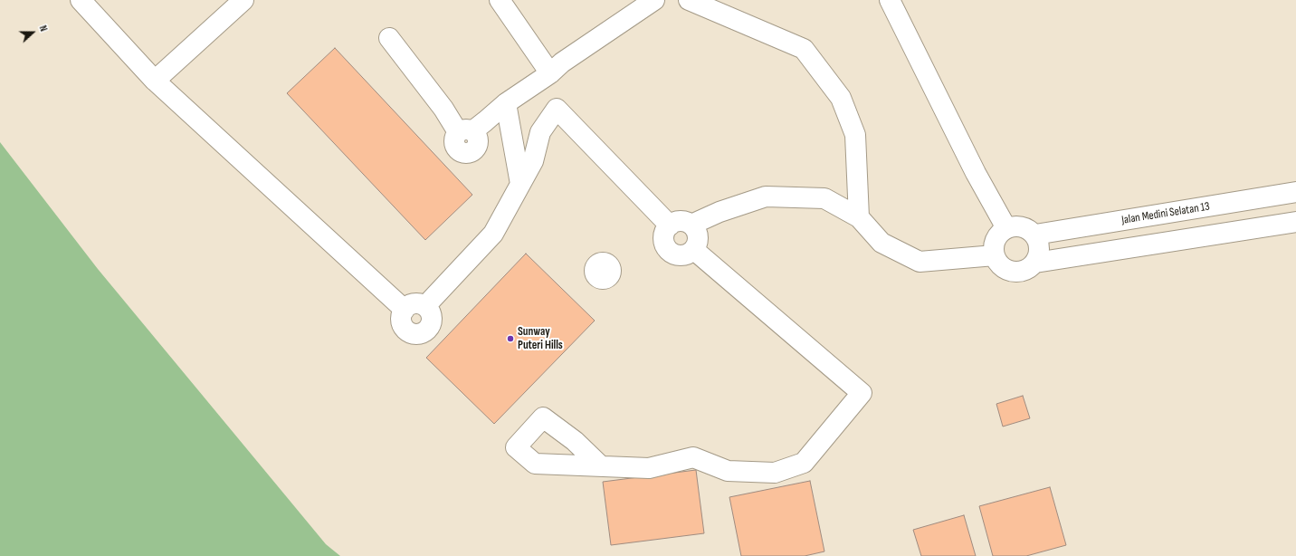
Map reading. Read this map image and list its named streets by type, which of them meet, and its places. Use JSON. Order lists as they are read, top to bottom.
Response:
{
  "streets": {
    "street": ["Jalan Medini Selatan 13"]
  },
  "places": ["Sunway Puteri Hills"],
  "north": "right"
}
